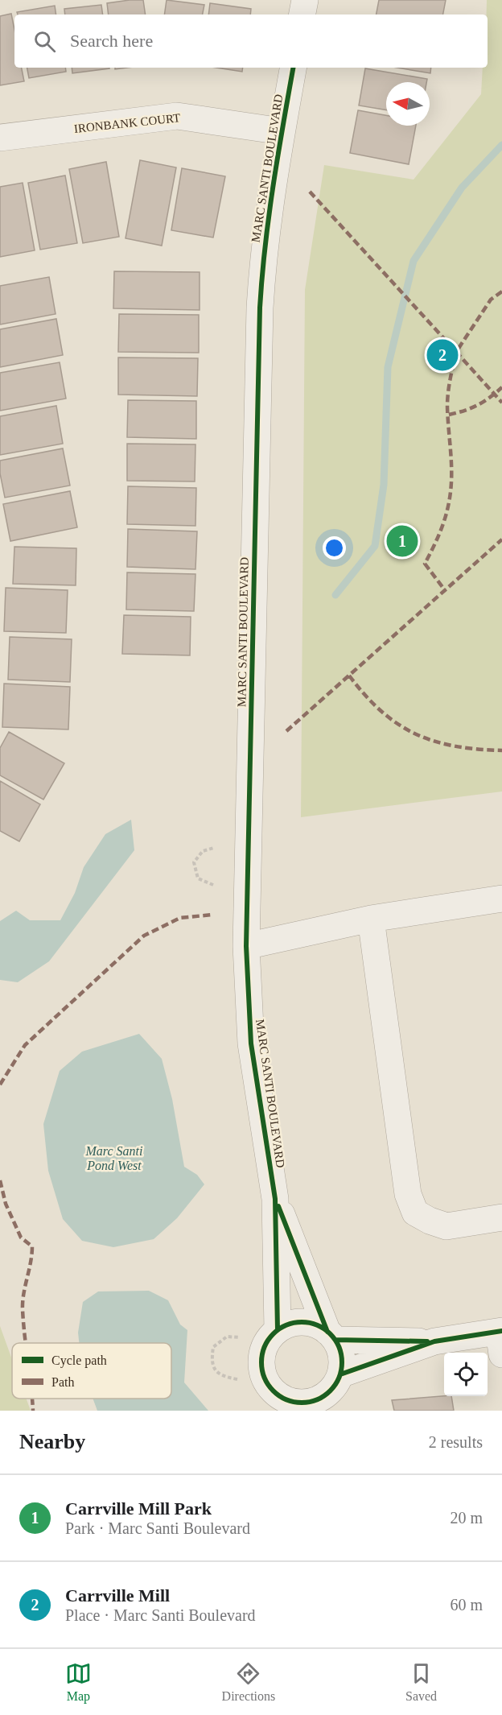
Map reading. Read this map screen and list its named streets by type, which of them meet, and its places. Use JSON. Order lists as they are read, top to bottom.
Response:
{
  "streets": {
    "street": ["IRONBANK COURT", "MARC SANTI BOULEVARD"]
  },
  "crossings": [
    ["IRONBANK COURT", "MARC SANTI BOULEVARD"]
  ],
  "water": ["Marc Santi Pond West"],
  "legend": ["Cycle path", "Path"],
  "north": "left",
  "page": {
    "search": "Search here",
    "pins": ["2", "1"],
    "heading": ["Nearby", "2 results"],
    "list": [
      {
        "mark": "1",
        "name": "Carrville Mill Park",
        "note": "Park · Marc Santi Boulevard",
        "value": "20 m"
      },
      {
        "mark": "2",
        "name": "Carrville Mill",
        "note": "Place · Marc Santi Boulevard",
        "value": "60 m"
      }
    ],
    "nav": ["Map", "Directions", "Saved"]
  }
}
